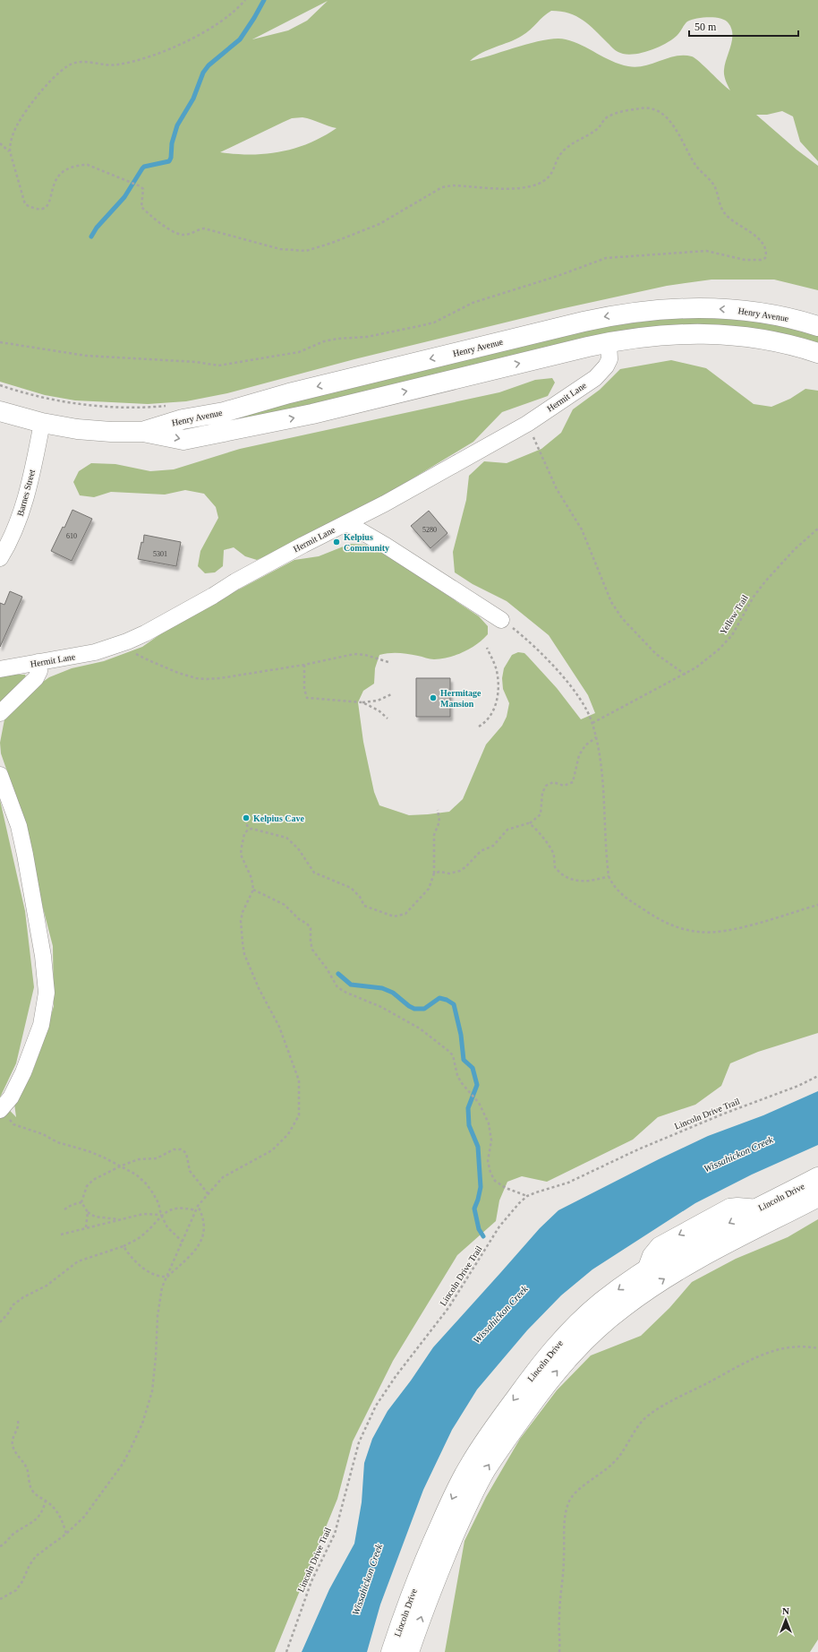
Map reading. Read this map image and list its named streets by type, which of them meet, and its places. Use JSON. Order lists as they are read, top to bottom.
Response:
{
  "streets": {
    "main road": ["Henry Avenue", "Lincoln Drive"],
    "street": ["Hermit Lane", "Barnes Street"],
    "path": ["Yellow Trail", "Lincoln Drive Trail"]
  },
  "crossings": [
    ["Henry Avenue", "Hermit Lane"],
    ["Henry Avenue", "Barnes Street"]
  ],
  "water": ["Wissahickon Creek"],
  "places": ["Kelpius Community", "Hermitage Mansion", "Kelpius Cave"],
  "house_numbers": ["5280", "610", "5301"],
  "scale_bar": "50 m",
  "north": "top"
}
